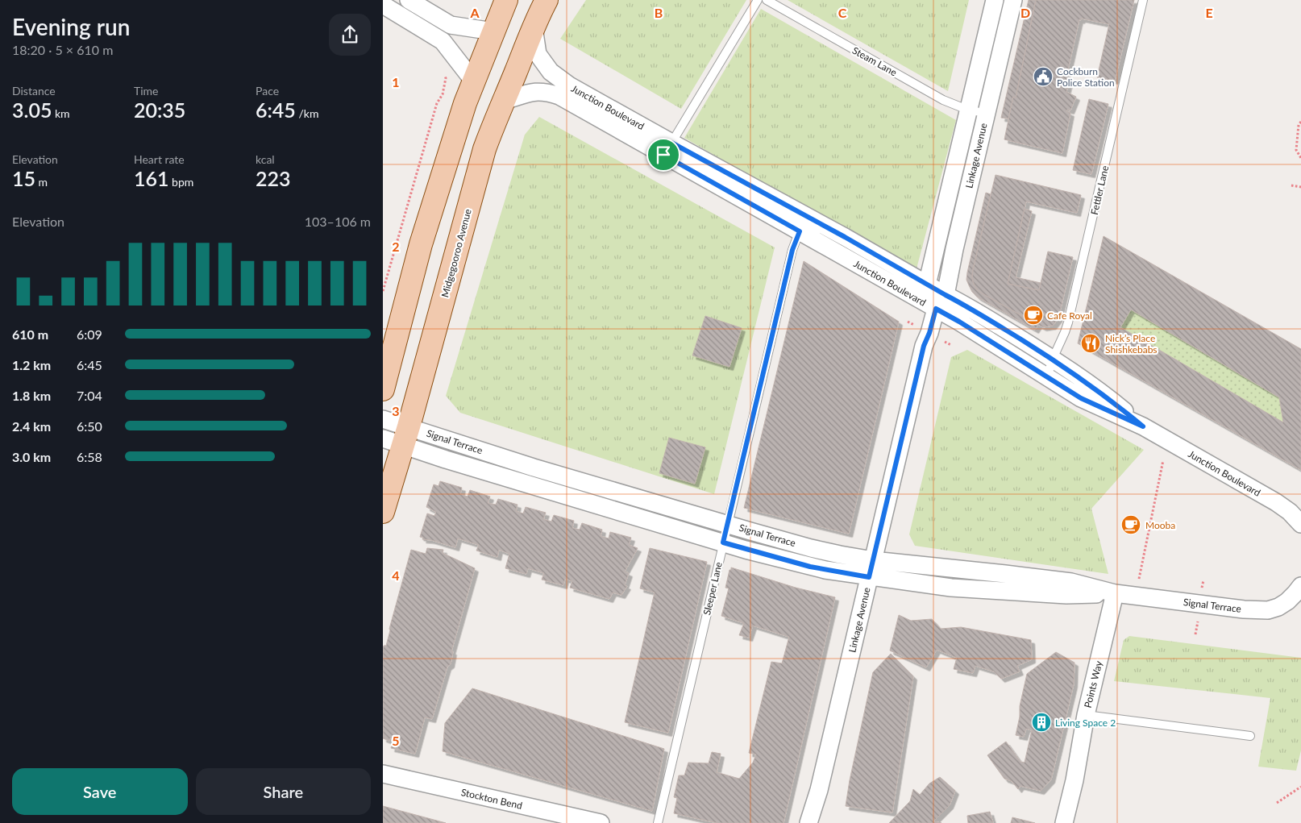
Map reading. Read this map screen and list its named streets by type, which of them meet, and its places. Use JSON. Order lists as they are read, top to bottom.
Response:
{
  "streets": {
    "main road": ["Midgegooroo Avenue"],
    "street": [
      "Junction Boulevard",
      "Linkage Avenue",
      "Signal Terrace",
      "Points Way",
      "Stockton Bend"
    ],
    "lane": ["Steam Lane", "Fettler Lane", "Sleeper Lane"]
  },
  "crossings": [
    ["Steam Lane", "Linkage Avenue"],
    ["Junction Boulevard", "Linkage Avenue"],
    ["Junction Boulevard", "Fettler Lane"],
    ["Junction Boulevard", "Midgegooroo Avenue"],
    ["Junction Boulevard", "Sleeper Lane"],
    ["Linkage Avenue", "Signal Terrace"],
    ["Midgegooroo Avenue", "Signal Terrace"],
    ["Signal Terrace", "Sleeper Lane"],
    ["Signal Terrace", "Points Way"]
  ],
  "places": {
    "public building": ["Cockburn Police Station"],
    "cafe": ["Cafe Royal", "Mooba"],
    "restaurant": ["Nick’s Place Shishkebabs"],
    "building": ["Living Space 2"]
  },
  "page": {
    "heading": ["Evening run", "18:20 · 5 × 610 m"],
    "stats": [
      ["Distance", "3.05 km"],
      ["Time", "20:35"],
      ["Pace", "6:45 /km"],
      ["Elevation", "15 m"],
      ["Heart rate", "161 bpm"],
      ["kcal", "223"]
    ],
    "chart": ["Elevation", "103–106 m"],
    "list": [
      {
        "name": "610 m",
        "note": "6:09"
      },
      {
        "name": "1.2 km",
        "note": "6:45"
      },
      {
        "name": "1.8 km",
        "note": "7:04"
      },
      {
        "name": "2.4 km",
        "note": "6:50"
      },
      {
        "name": "3.0 km",
        "note": "6:58"
      }
    ],
    "buttons": ["Save", "Share"]
  },
  "grid": {
    "columns": [
      "A",
      "B",
      "C",
      "D",
      "E"
    ],
    "rows": [
      "1",
      "2",
      "3",
      "4",
      "5"
    ]
  }
}
